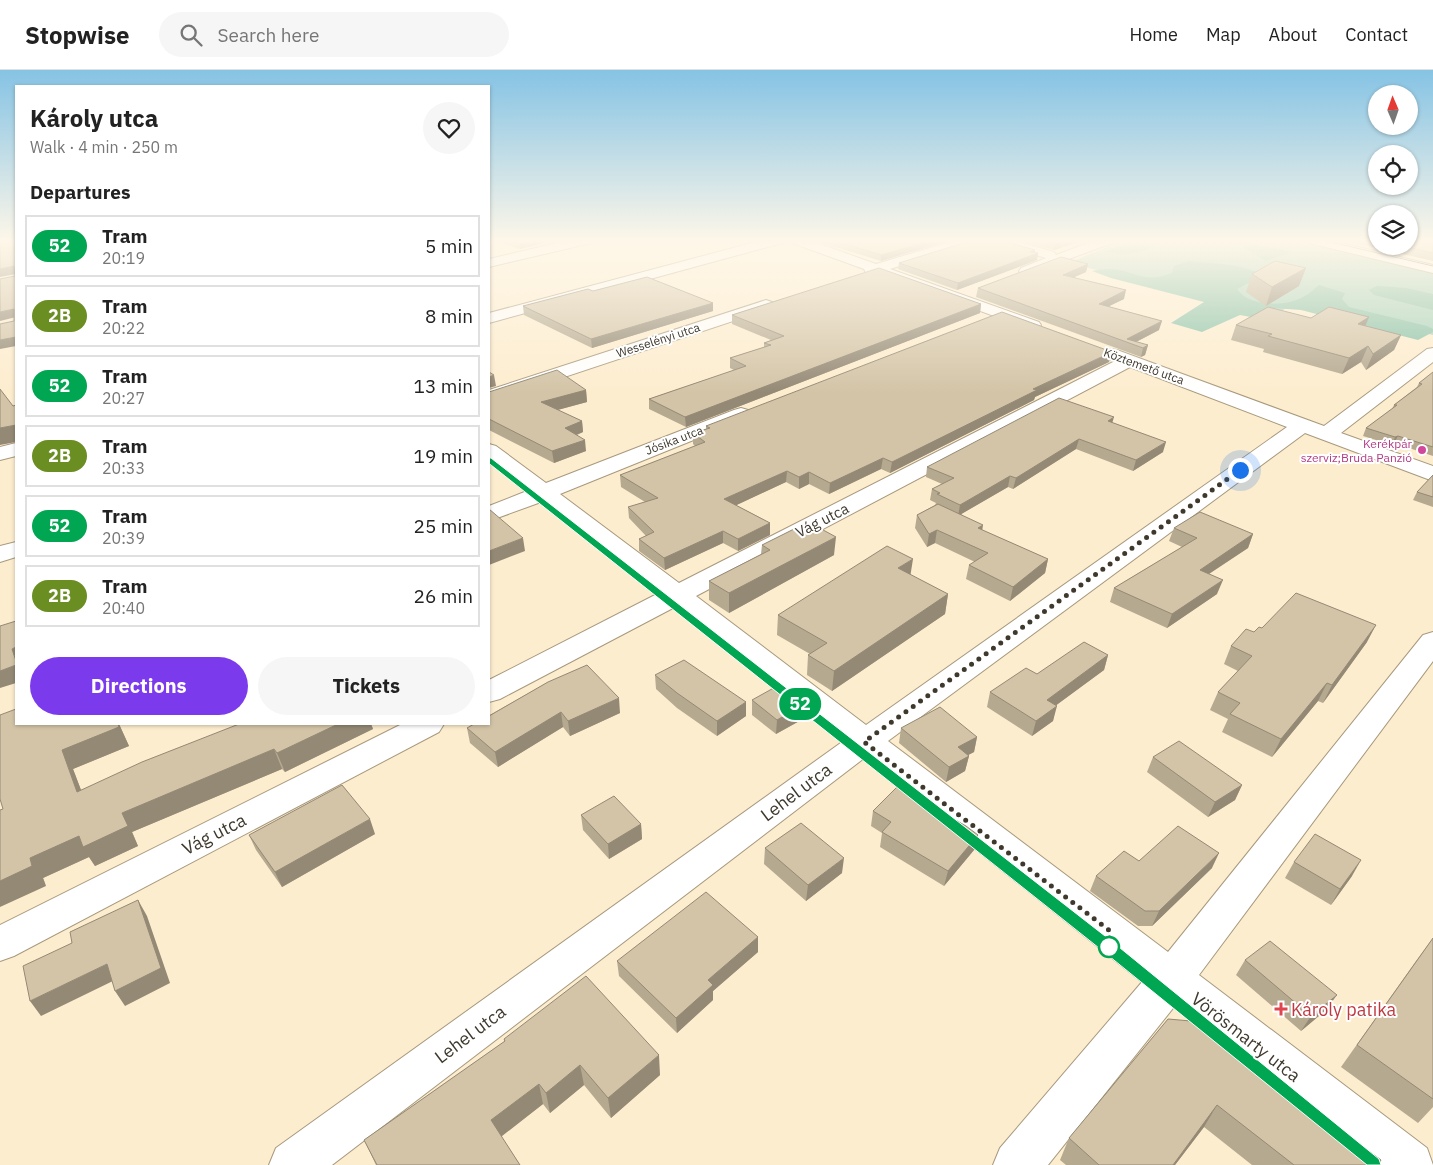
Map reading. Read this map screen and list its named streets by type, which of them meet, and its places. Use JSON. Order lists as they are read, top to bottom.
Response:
{
  "streets": {
    "street": [
      "Wesselényi utca",
      "Köztemető utca",
      "Jósika utca",
      "Vág utca",
      "Lehel utca",
      "Vörösmarty utca"
    ]
  },
  "crossings": [
    ["Köztemető utca", "Vág utca"],
    ["Köztemető utca", "Lehel utca"],
    ["Jósika utca", "Vörösmarty utca"],
    ["Vág utca", "Vörösmarty utca"],
    ["Lehel utca", "Vörösmarty utca"]
  ],
  "places": {
    "other": ["Kerékpár szerviz;Bruda Panzió"],
    "health": ["Károly patika"]
  },
  "lines": ["tram line 52"],
  "north": "top",
  "page": {
    "header": "Stopwise",
    "search": "Search here",
    "nav": [
      "Home",
      "Map",
      "About",
      "Contact"
    ],
    "on_map": "52",
    "heading": [
      ["Károly utca", "Walk · 4 min · 250 m"],
      "Departures"
    ],
    "list": [
      {
        "mark": "52",
        "name": "Tram",
        "note": "20:19",
        "value": "5 min"
      },
      {
        "mark": "2B",
        "name": "Tram",
        "note": "20:22",
        "value": "8 min"
      },
      {
        "mark": "52",
        "name": "Tram",
        "note": "20:27",
        "value": "13 min"
      },
      {
        "mark": "2B",
        "name": "Tram",
        "note": "20:33",
        "value": "19 min"
      },
      {
        "mark": "52",
        "name": "Tram",
        "note": "20:39",
        "value": "25 min"
      },
      {
        "mark": "2B",
        "name": "Tram",
        "note": "20:40",
        "value": "26 min"
      }
    ],
    "buttons": ["Directions", "Tickets"]
  }
}
